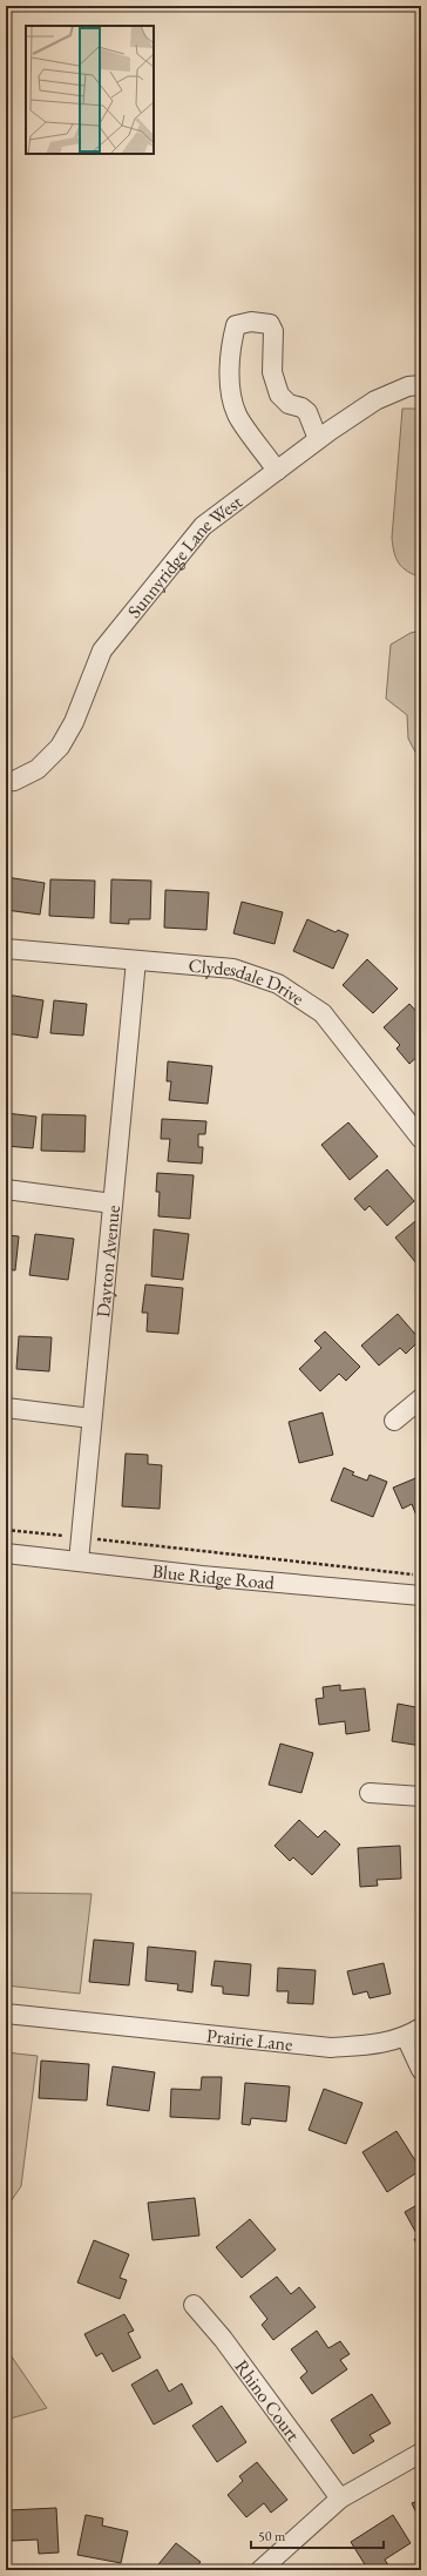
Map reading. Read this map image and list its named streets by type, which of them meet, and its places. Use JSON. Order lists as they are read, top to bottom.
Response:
{
  "streets": {
    "street": [
      "Sunnyridge Lane West",
      "Clydesdale Drive",
      "Dayton Avenue",
      "Blue Ridge Road",
      "Prairie Lane",
      "Rhino Court"
    ]
  },
  "crossings": [
    ["Clydesdale Drive", "Dayton Avenue"],
    ["Dayton Avenue", "Blue Ridge Road"]
  ],
  "scale_bar": "50 m"
}
